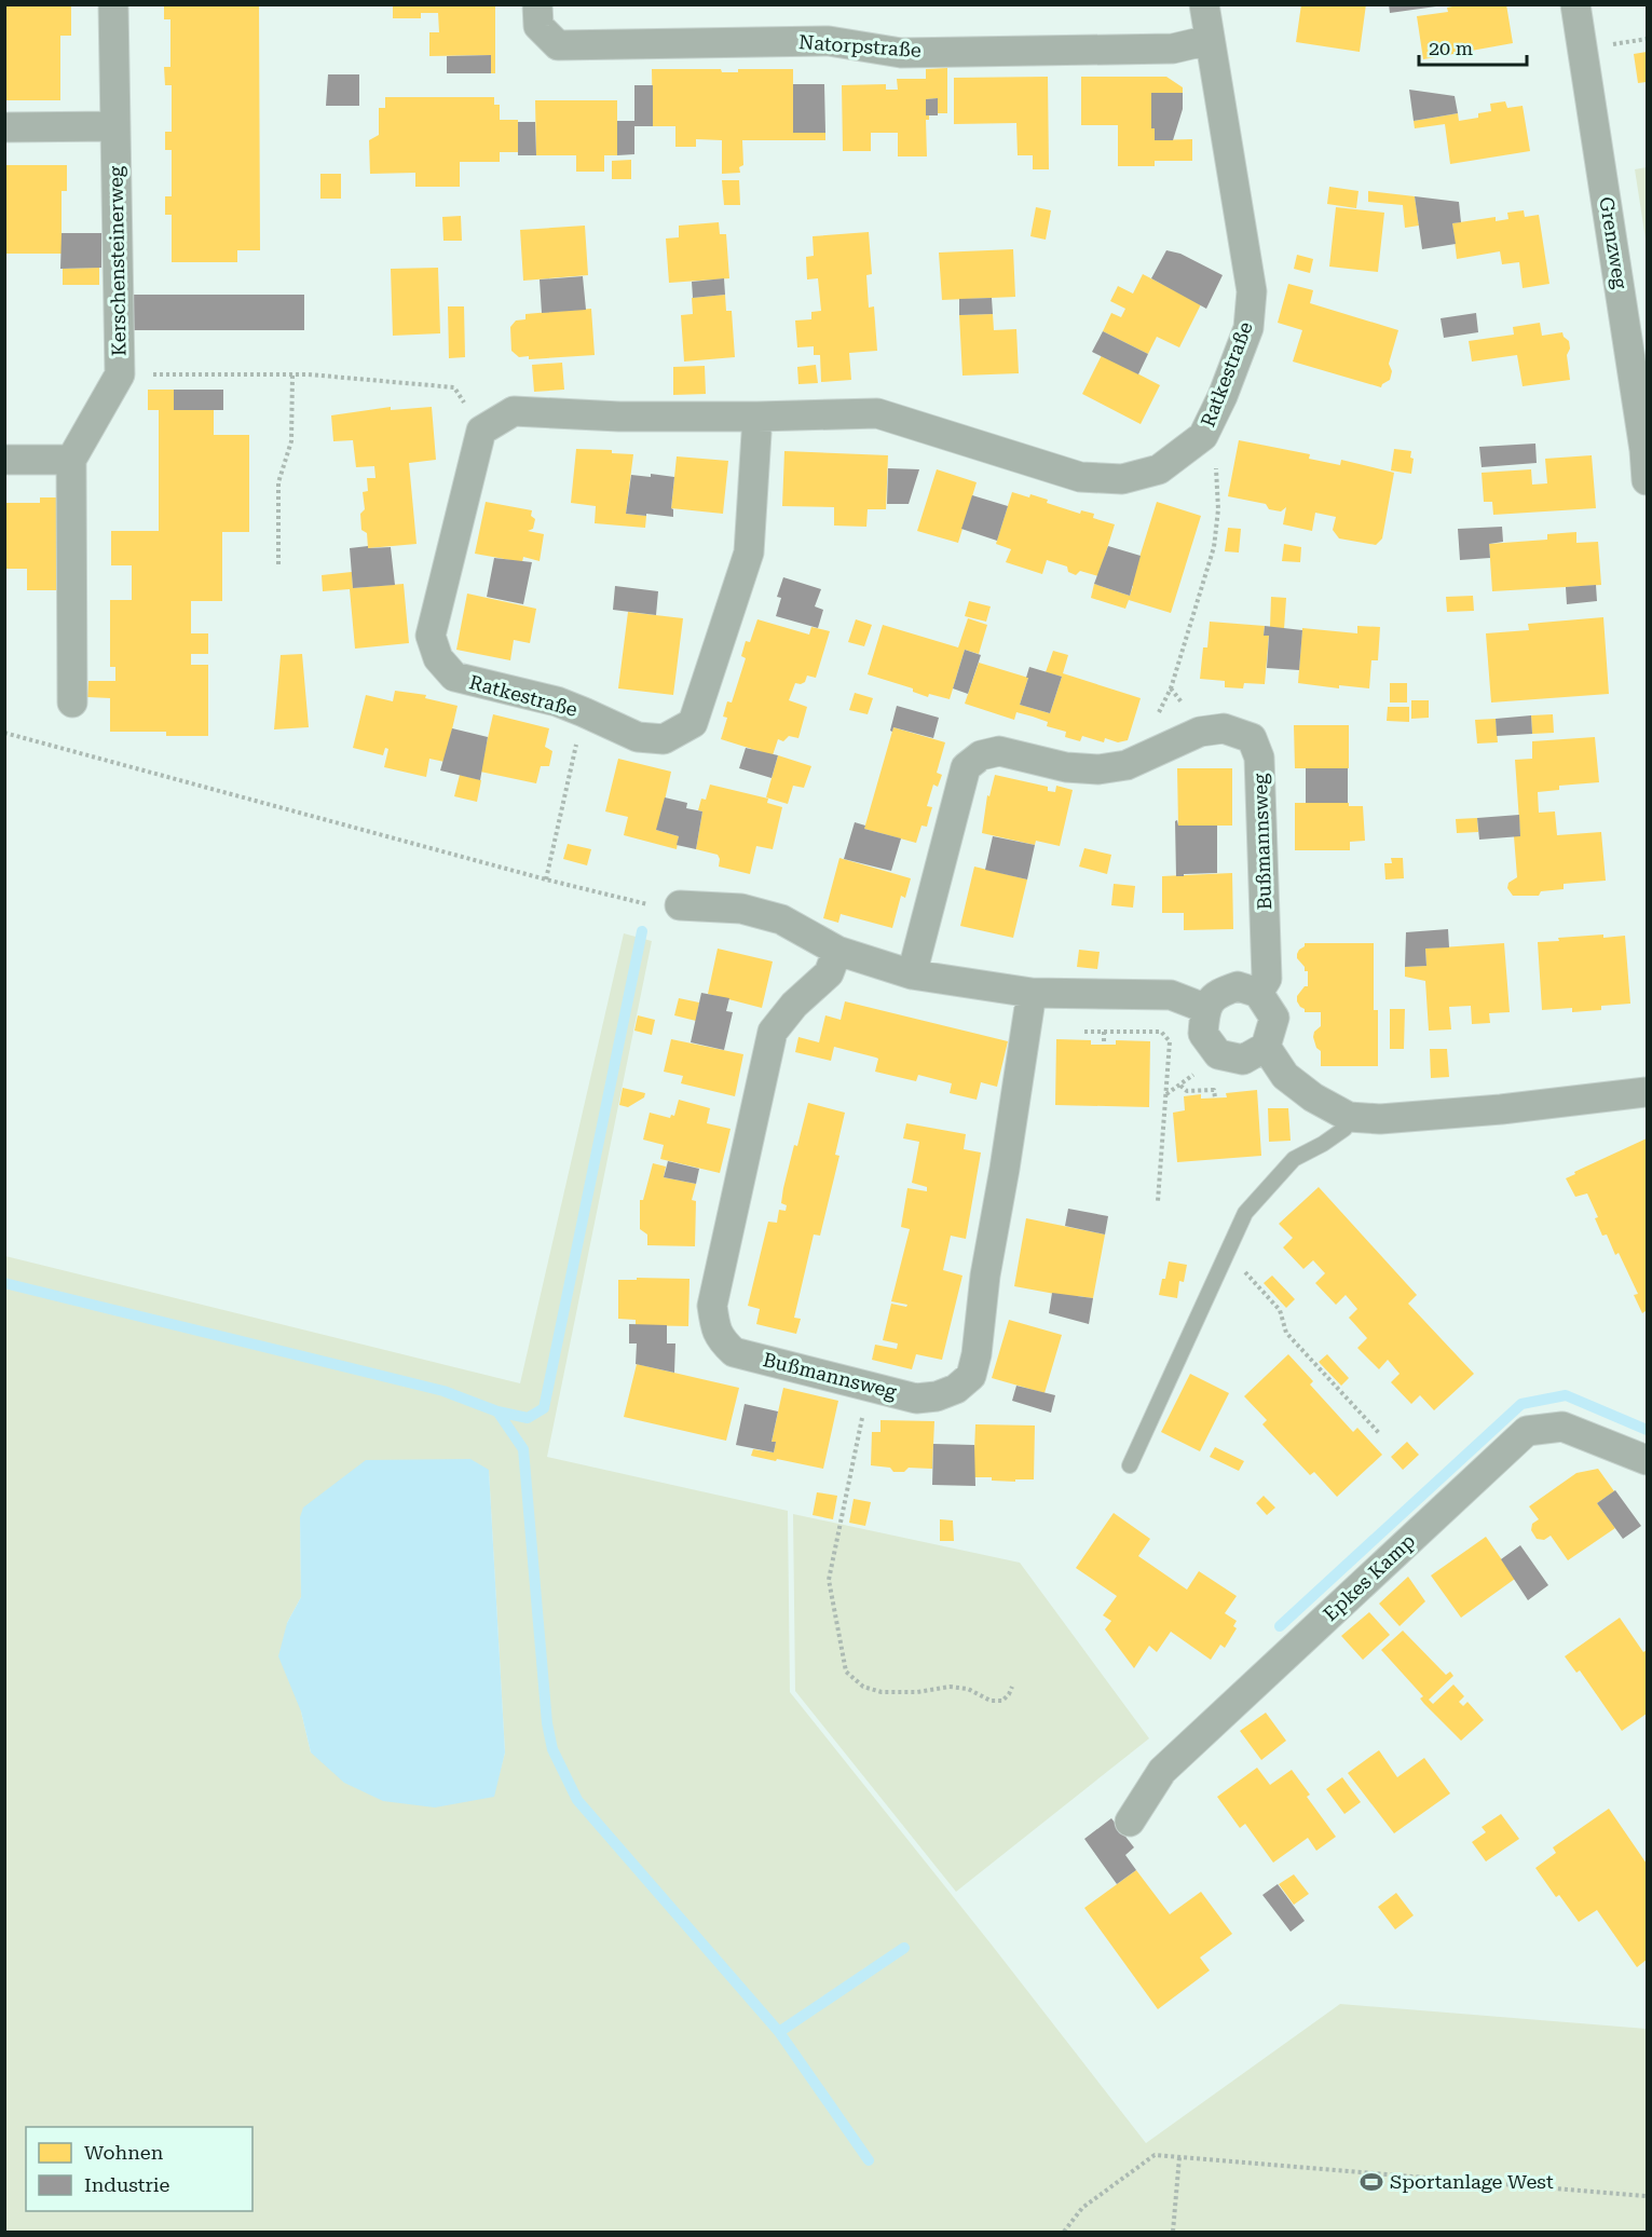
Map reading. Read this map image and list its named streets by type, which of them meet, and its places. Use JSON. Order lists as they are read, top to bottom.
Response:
{
  "streets": {
    "street": [
      "Natorpstraße",
      "Grenzweg",
      "Kerschensteinerweg",
      "Ratkestraße",
      "Bußmannsweg",
      "Epkes Kamp"
    ]
  },
  "crossings": [
    ["Natorpstraße", "Ratkestraße"]
  ],
  "places": {
    "sports": ["Sportanlage West"]
  },
  "legend": ["Wohnen", "Industrie"],
  "scale_bar": "20 m"
}
